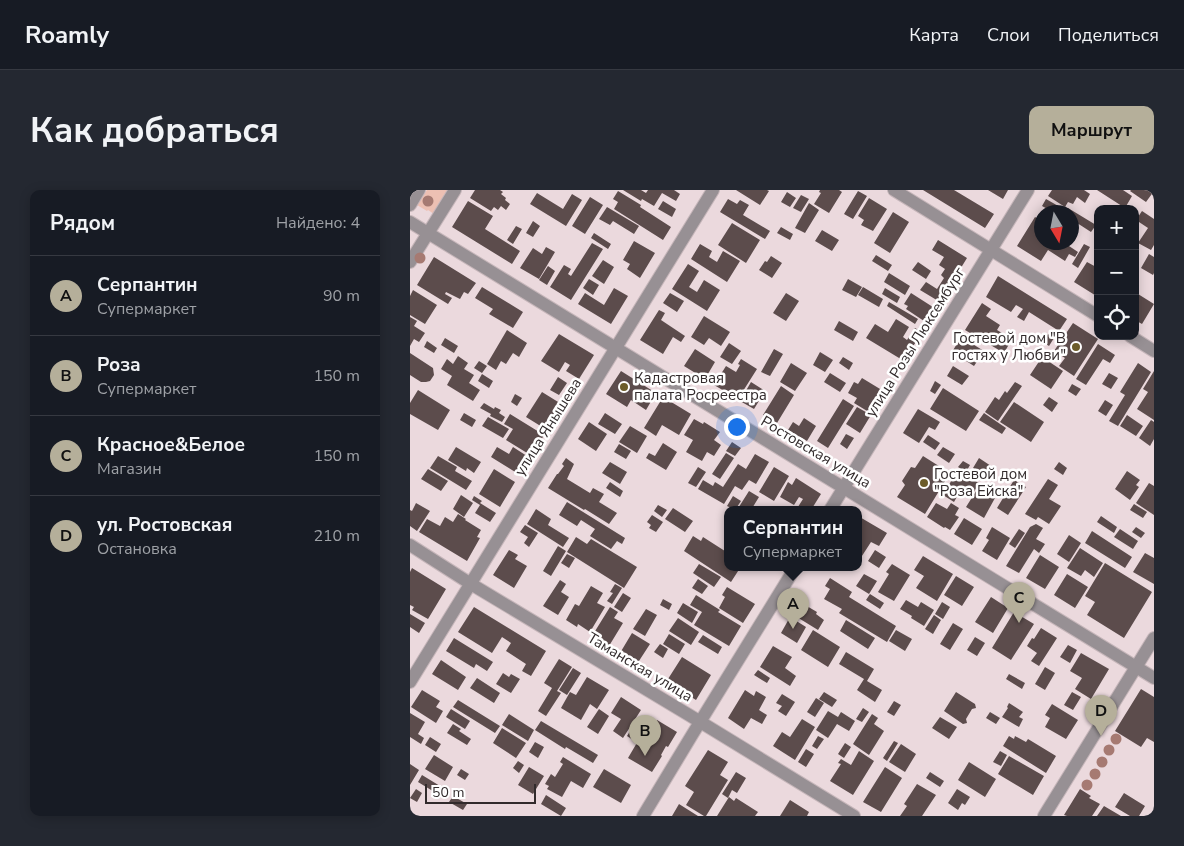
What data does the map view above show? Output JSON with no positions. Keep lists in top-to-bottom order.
{
  "streets": {
    "street": [
      "улица Розы Люксембург",
      "улица Янышева",
      "Ростовская улица",
      "Таманская улица"
    ]
  },
  "crossings": [
    ["улица Розы Люксембург", "Ростовская улица"],
    ["улица Янышева", "Ростовская улица"],
    ["улица Янышева", "Таманская улица"]
  ],
  "places": ["Гостевой дом \"В гостях у Любви\"", "Кадастровая палата Росреестра", "Гостевой дом \"Роза Ейска\""],
  "scale_bar": "50 m",
  "north": "bottom",
  "page": {
    "header": "Roamly",
    "nav": ["Карта", "Слои", "Поделиться"],
    "buttons": "Маршрут",
    "title": "Как добраться",
    "heading": ["Рядом", "Найдено: 4"],
    "map_buttons": ["+", "−"],
    "list": [
      {
        "mark": "A",
        "name": "Серпантин",
        "note": "Супермаркет",
        "value": "90 m"
      },
      {
        "mark": "B",
        "name": "Роза",
        "note": "Супермаркет",
        "value": "150 m"
      },
      {
        "mark": "C",
        "name": "Красное&Белое",
        "note": "Магазин",
        "value": "150 m"
      },
      {
        "mark": "D",
        "name": "ул. Ростовская",
        "note": "Остановка",
        "value": "210 m"
      }
    ],
    "popup": ["Серпантин", "Супермаркет"],
    "pins": [
      "C",
      "A",
      "D",
      "B"
    ],
    "scale": "50 m"
  }
}
